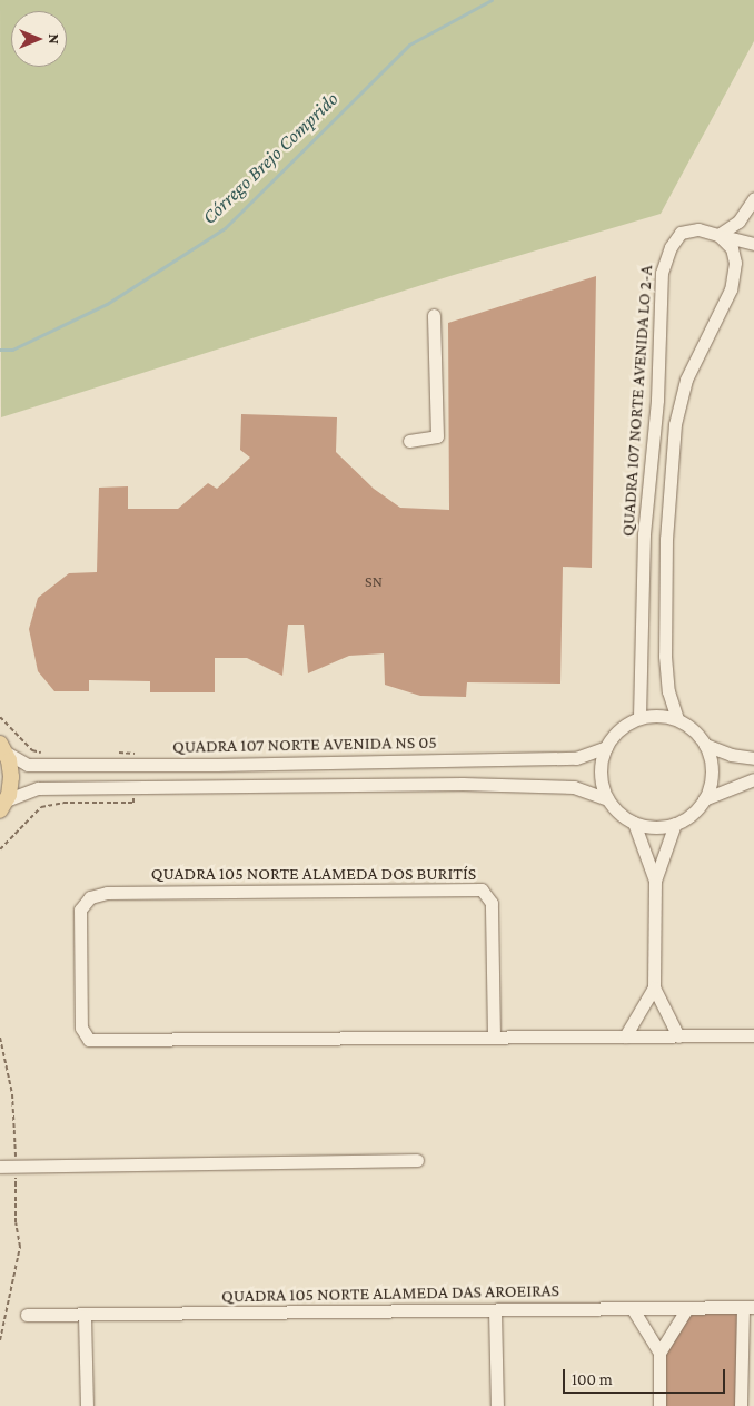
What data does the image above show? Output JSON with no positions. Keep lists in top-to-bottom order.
{
  "streets": {
    "street": [
      "QUADRA 107 NORTE AVENIDA LO 2-A",
      "QUADRA 107 NORTE AVENIDA NS 05",
      "QUADRA 105 NORTE ALAMEDA DOS BURITÍS",
      "QUADRA 105 NORTE ALAMEDA DAS AROEIRAS"
    ]
  },
  "crossings": [
    ["QUADRA 107 NORTE AVENIDA LO 2-A", "QUADRA 107 NORTE AVENIDA NS 05"]
  ],
  "water": ["Córrego Brejo Comprido"],
  "house_numbers": ["SN"],
  "scale_bar": "100 m",
  "north": "right"
}
